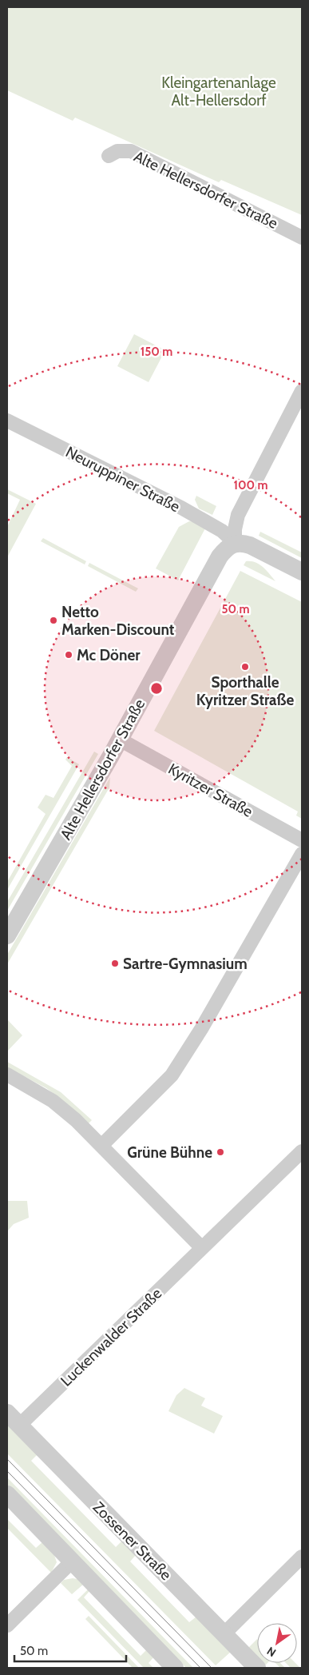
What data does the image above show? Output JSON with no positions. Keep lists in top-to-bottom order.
{
  "streets": {
    "street": [
      "Alte Hellersdorfer Straße",
      "Neuruppiner Straße",
      "Kyritzer Straße",
      "Luckenwalder Straße",
      "Zossener Straße"
    ]
  },
  "crossings": [
    ["Alte Hellersdorfer Straße", "Neuruppiner Straße"],
    ["Alte Hellersdorfer Straße", "Kyritzer Straße"],
    ["Luckenwalder Straße", "Zossener Straße"]
  ],
  "parks": ["Kleingartenanlage Alt-Hellersdorf"],
  "places": [
    "Netto Marken-Discount",
    "Mc Döner",
    "Sporthalle Kyritzer Straße",
    "Sartre-Gymnasium",
    "Grüne Bühne"
  ],
  "scale_bar": "50 m",
  "north": "bottom left",
  "rings": ["150 m", "100 m", "50 m"]
}
